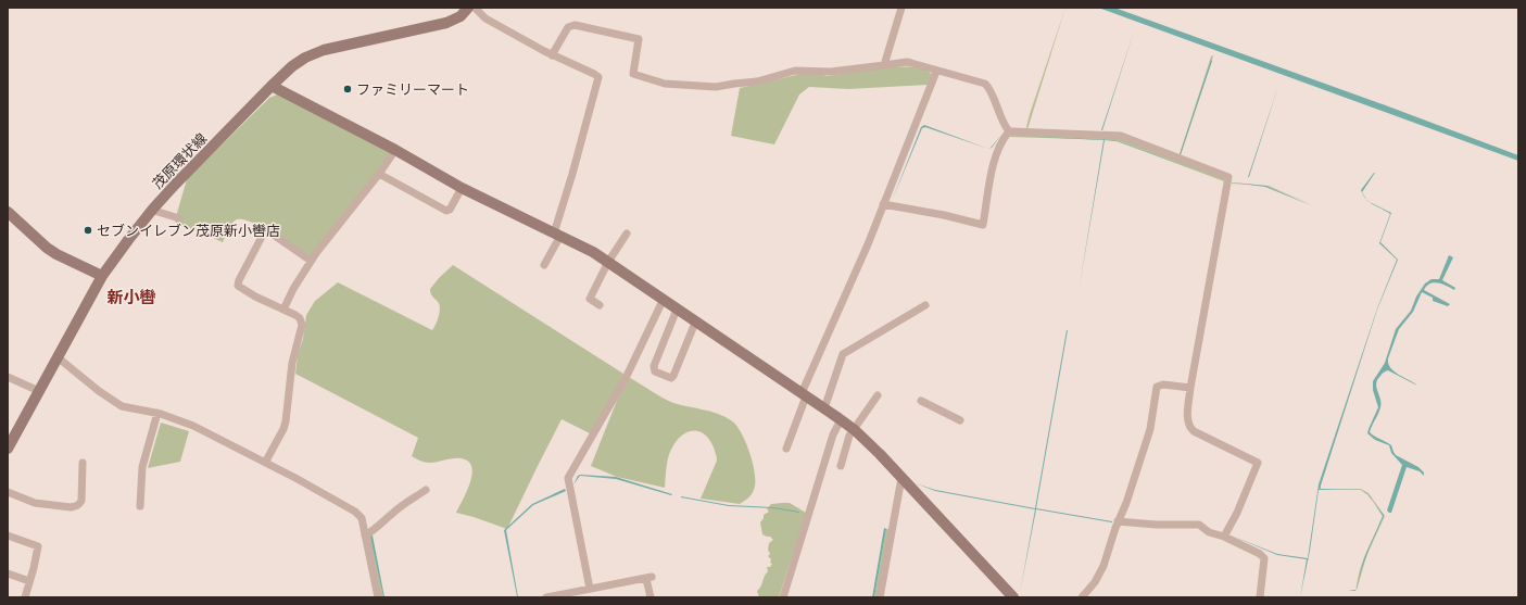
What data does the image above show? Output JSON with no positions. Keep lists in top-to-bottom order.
{
  "streets": {
    "street": ["茂原環状線"]
  },
  "districts": ["新小轡"],
  "places": ["ファミリーマート", "セブンイレブン茂原新小轡店"]
}
